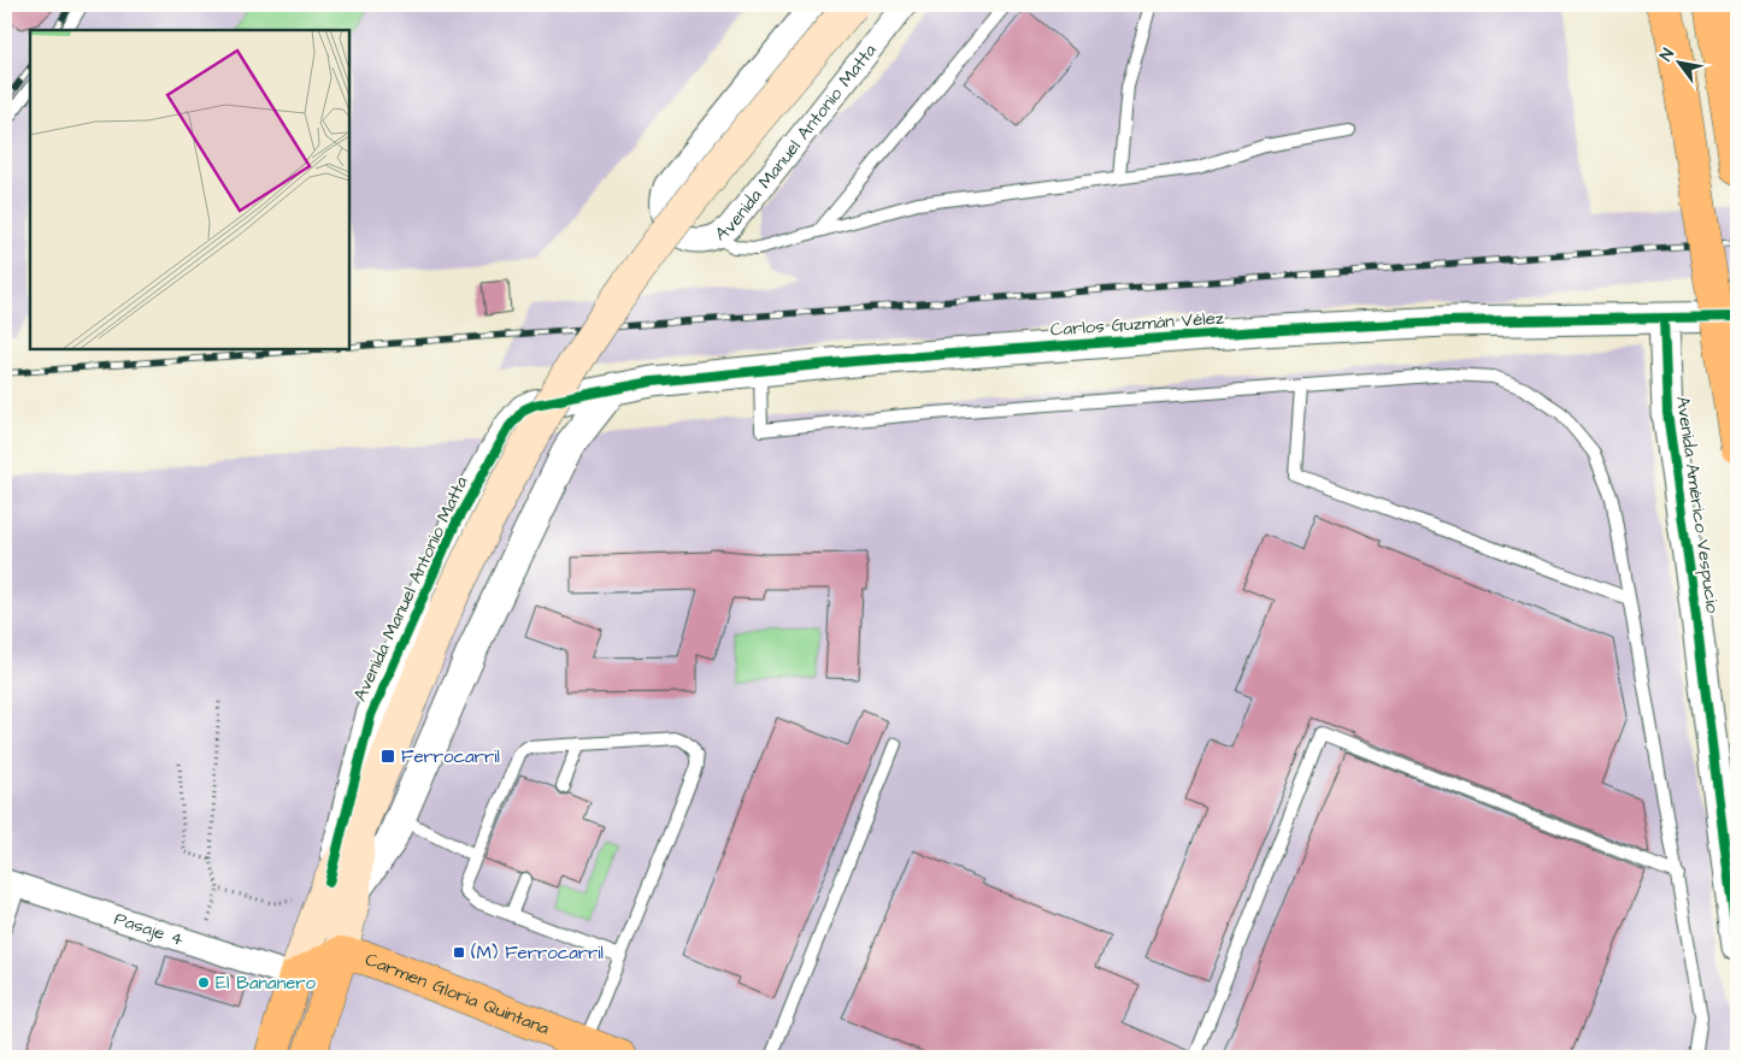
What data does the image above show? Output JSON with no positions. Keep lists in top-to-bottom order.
{
  "streets": {
    "main road": ["Avenida Manuel Antonio Matta", "Carmen Gloria Quintana"],
    "street": ["Carlos Guzmán Vélez", "Avenida Américo Vespucio", "Pasaje 4"]
  },
  "crossings": [
    ["Avenida Manuel Antonio Matta", "Carlos Guzmán Vélez"],
    ["Avenida Manuel Antonio Matta", "Pasaje 4"],
    ["Avenida Manuel Antonio Matta", "Carmen Gloria Quintana"],
    ["Carlos Guzmán Vélez", "Avenida Américo Vespucio"],
    ["Pasaje 4", "Carmen Gloria Quintana"]
  ],
  "places": {
    "transit": ["Ferrocarril", "(M) Ferrocarril"],
    "other": ["El Bananero"]
  },
  "north": "top left"
}
